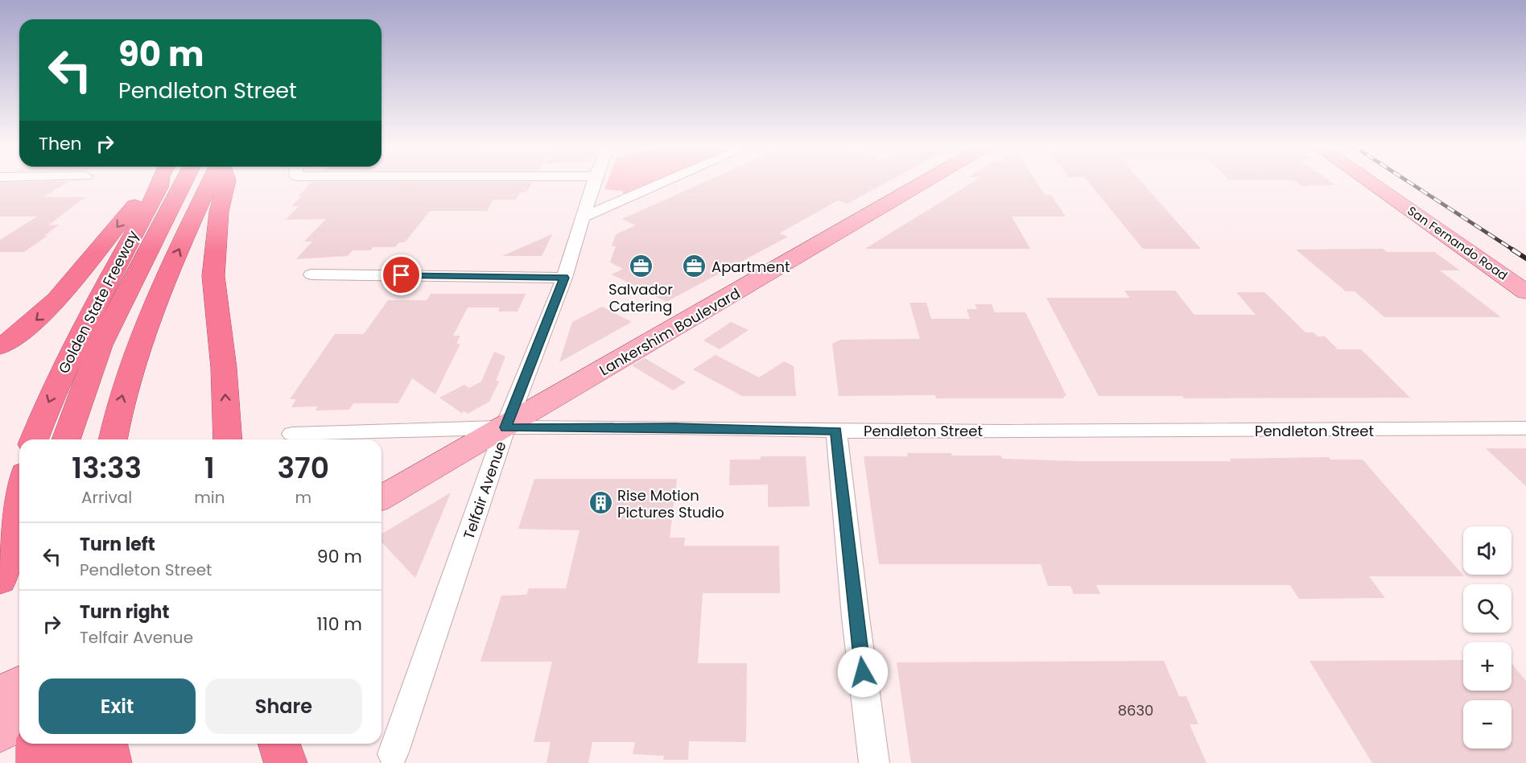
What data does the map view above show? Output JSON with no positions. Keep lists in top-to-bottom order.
{
  "streets": {
    "highway": ["Golden State Freeway"],
    "main road": ["San Fernando Road", "Lankershim Boulevard"],
    "street": ["Pendleton Street", "Telfair Avenue"]
  },
  "crossings": [
    ["Lankershim Boulevard", "Pendleton Street"],
    ["Lankershim Boulevard", "Telfair Avenue"],
    ["Pendleton Street", "Telfair Avenue"]
  ],
  "places": {
    "office": ["Salvador Catering", "Apartment"],
    "building": ["Rise Motion Pictures Studio"]
  },
  "house_numbers": ["8630"],
  "page": {
    "turn": ["90 m", "Pendleton Street"],
    "then": "Then",
    "eta": [
      "13:33",
      "Arrival",
      "1",
      "min",
      "370",
      "m"
    ],
    "list": [
      {
        "name": "Turn left",
        "note": "Pendleton Street",
        "value": "90 m"
      },
      {
        "name": "Turn right",
        "note": "Telfair Avenue",
        "value": "110 m"
      }
    ],
    "map_buttons": ["+", "−"],
    "buttons": ["Exit", "Share"]
  }
}
